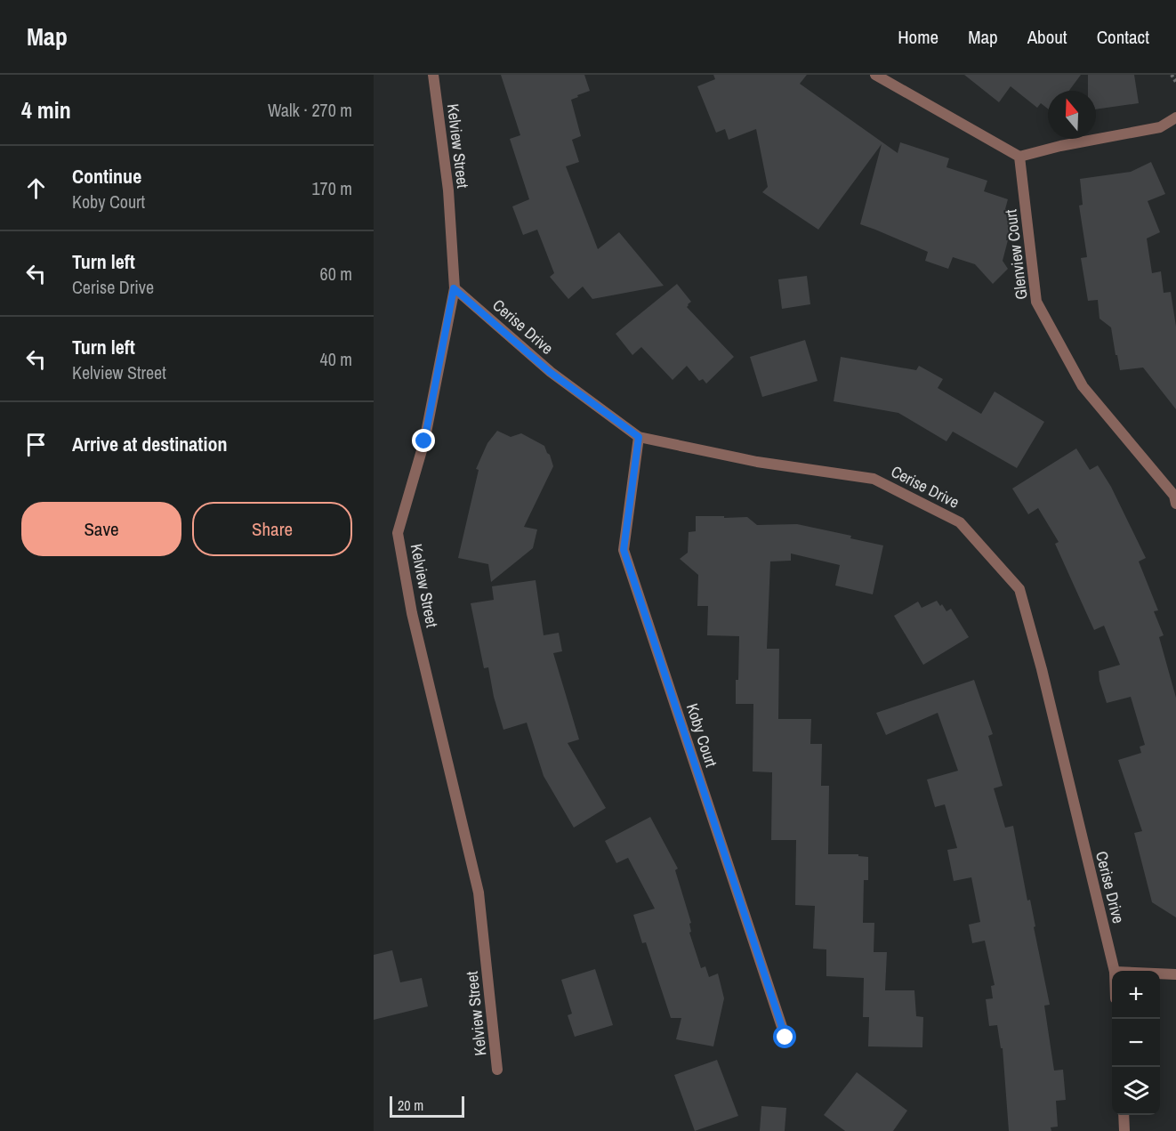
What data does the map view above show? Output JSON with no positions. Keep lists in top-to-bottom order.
{
  "streets": {
    "street": [
      "Kelview Street",
      "Glenview Court",
      "Cerise Drive",
      "Koby Court"
    ]
  },
  "crossings": [
    ["Kelview Street", "Cerise Drive"],
    ["Cerise Drive", "Koby Court"]
  ],
  "scale_bar": "20 m",
  "north": "top",
  "page": {
    "header": "Map",
    "nav": [
      "Home",
      "Map",
      "About",
      "Contact"
    ],
    "heading": ["4 min", "Walk · 270 m"],
    "list": [
      ["Continue", "Koby Court", "170 m"],
      ["Turn left", "Cerise Drive", "60 m"],
      ["Turn left", "Kelview Street", "40 m"],
      "Arrive at destination"
    ],
    "buttons": ["Save", "Share"],
    "map_buttons": ["+", "−"],
    "scale": "20 m"
  }
}
